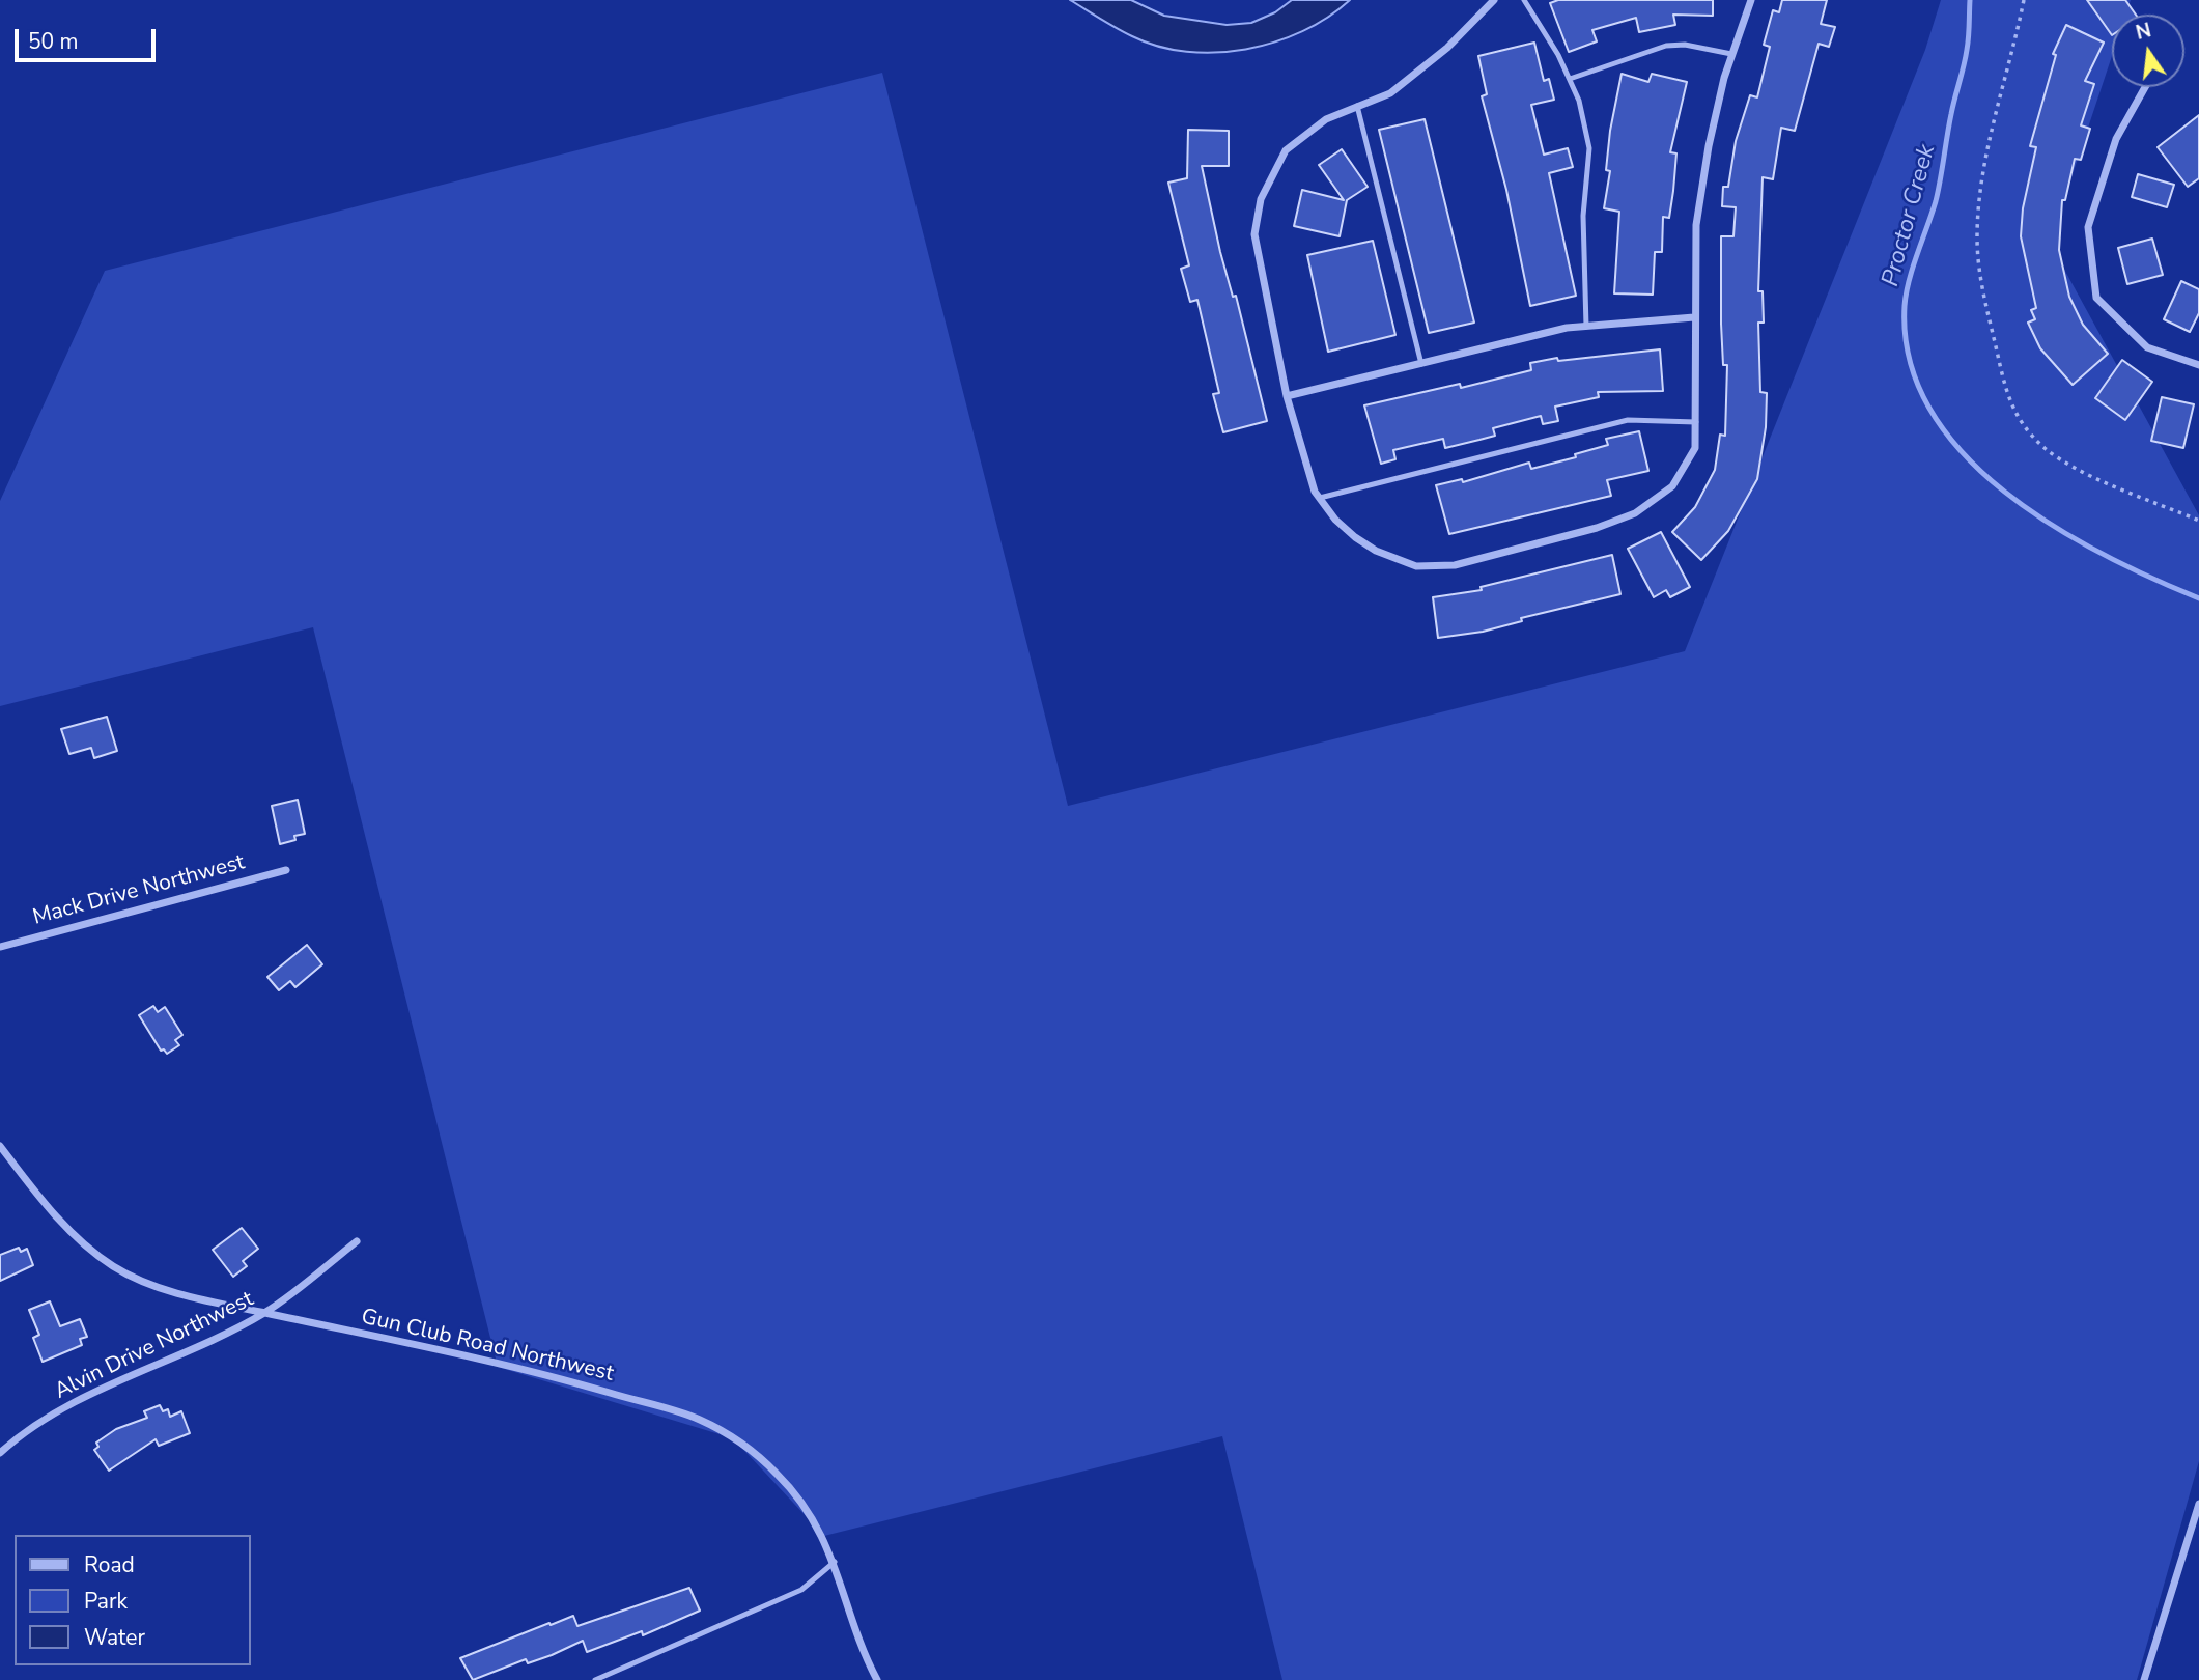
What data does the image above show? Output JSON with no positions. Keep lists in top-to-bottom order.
{
  "streets": {
    "street": ["Mack Drive Northwest", "Alvin Drive Northwest", "Gun Club Road Northwest"]
  },
  "crossings": [
    ["Alvin Drive Northwest", "Gun Club Road Northwest"]
  ],
  "water": ["Proctor Creek"],
  "legend": ["Road", "Park", "Water"],
  "scale_bar": "50 m",
  "north": "top"
}
